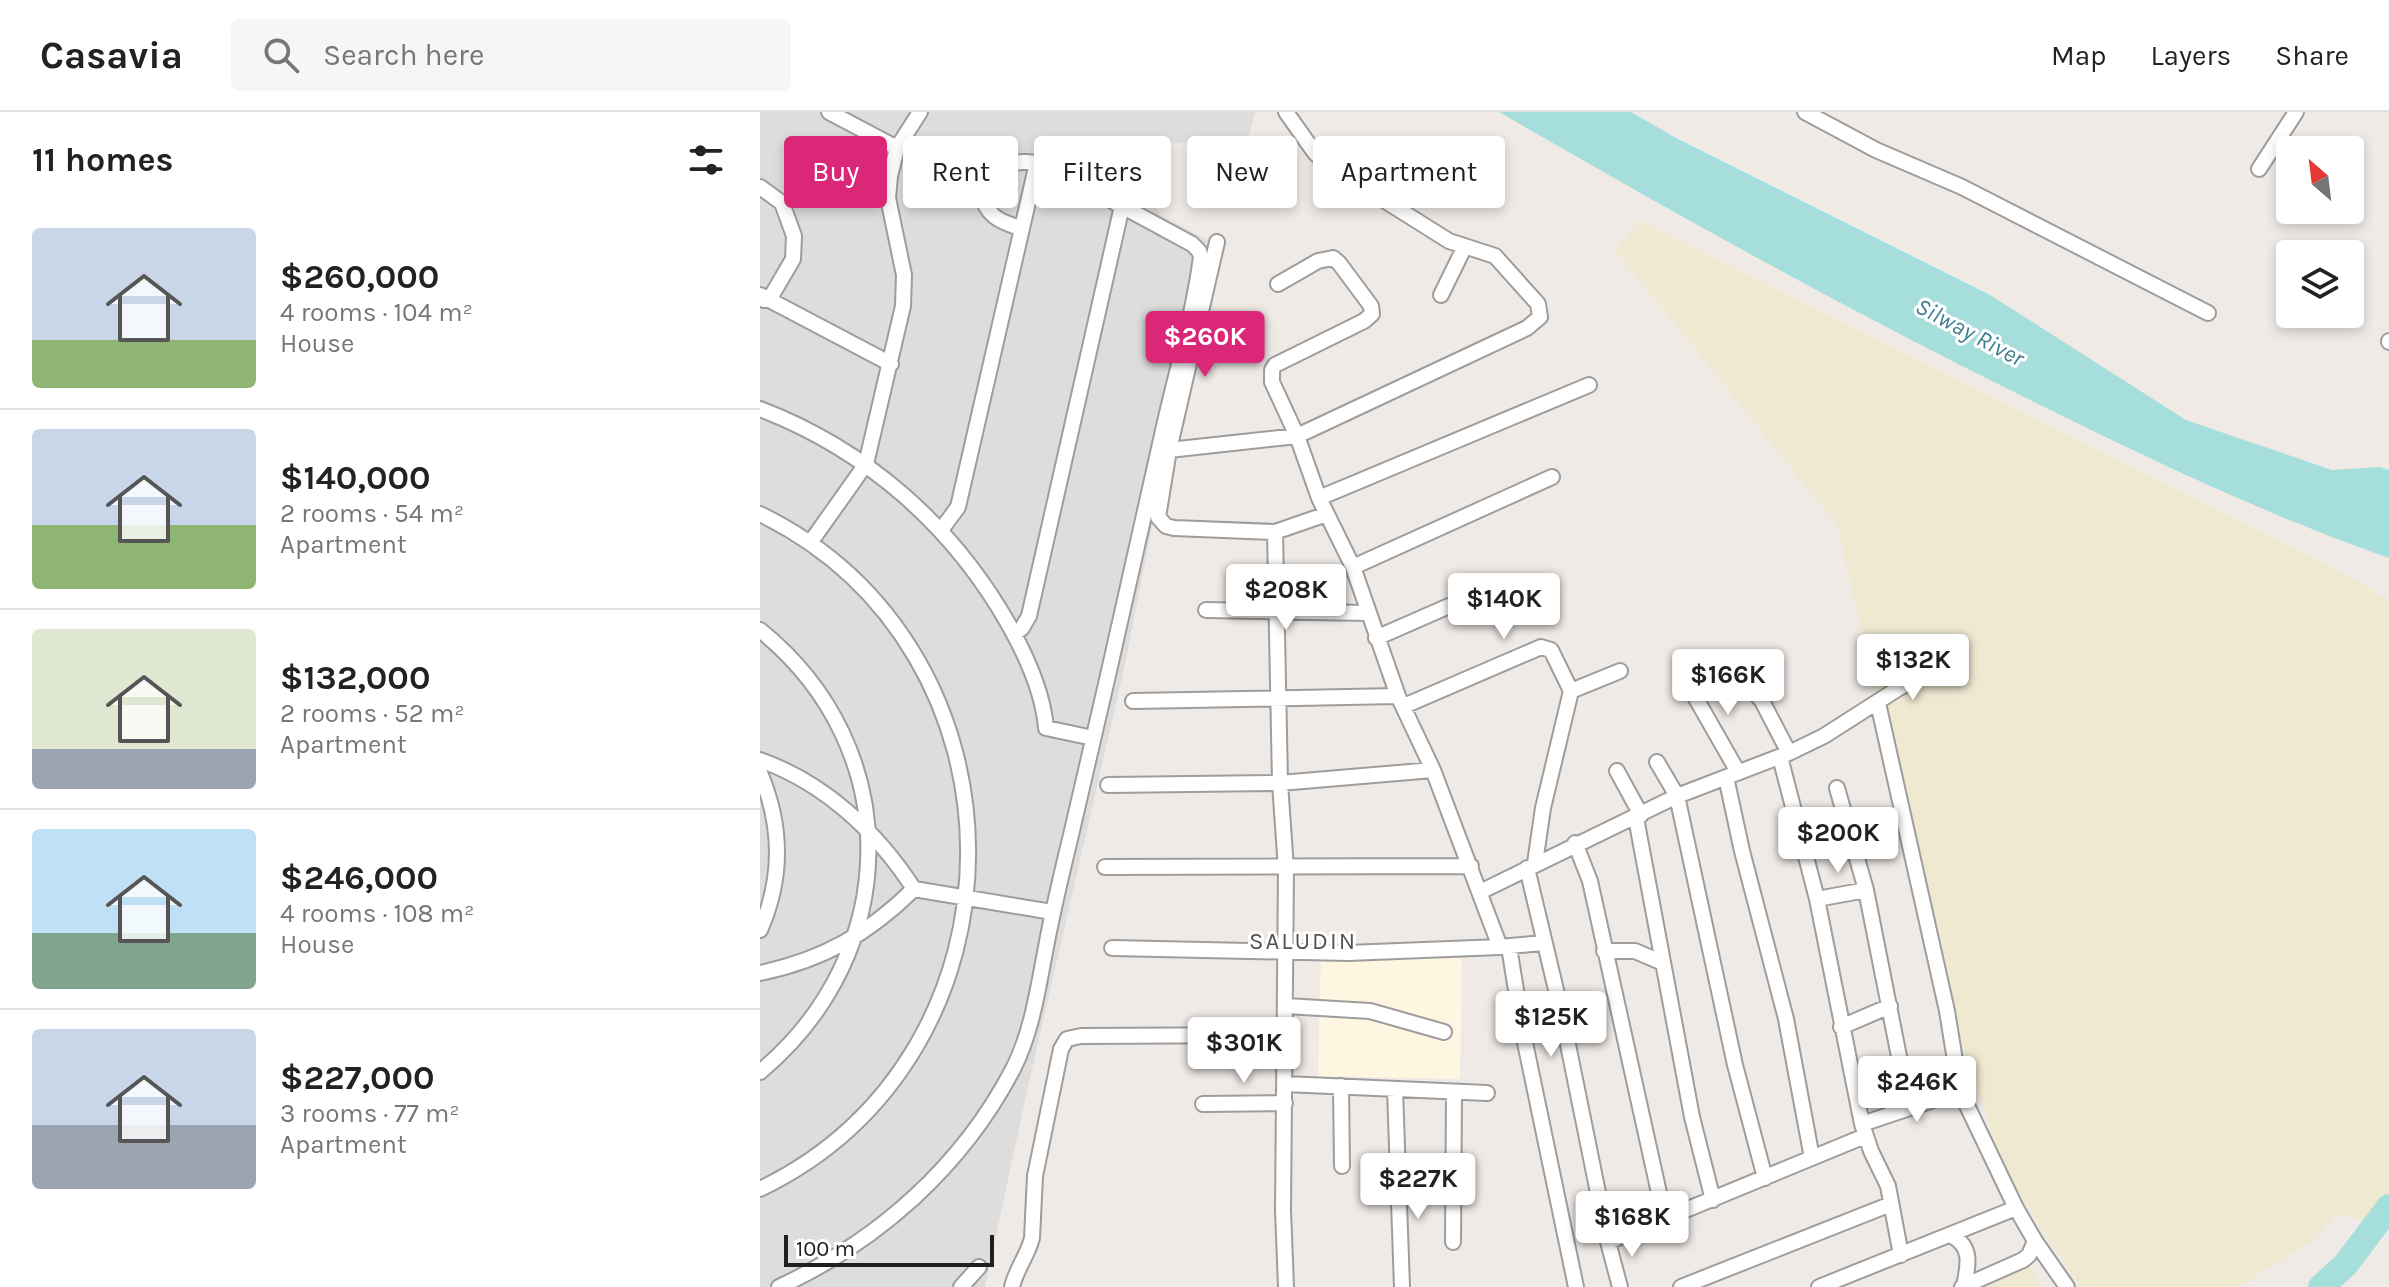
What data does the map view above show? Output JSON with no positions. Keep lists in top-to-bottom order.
{
  "districts": ["SALUDIN"],
  "water": ["Silway River"],
  "scale_bar": "100 m",
  "north": "top left",
  "page": {
    "header": "Casavia",
    "search": "Search here",
    "nav": ["Map", "Layers", "Share"],
    "heading": "11 homes",
    "chip": [
      "Buy",
      "Rent",
      "Filters",
      "New",
      "Apartment"
    ],
    "list": [
      {
        "name": "$260,000",
        "note": "4 rooms · 104 m² · House"
      },
      {
        "name": "$140,000",
        "note": "2 rooms · 54 m² · Apartment"
      },
      {
        "name": "$132,000",
        "note": "2 rooms · 52 m² · Apartment"
      },
      {
        "name": "$246,000",
        "note": "4 rooms · 108 m² · House"
      },
      {
        "name": "$227,000",
        "note": "3 rooms · 77 m² · Apartment"
      }
    ],
    "price": [
      "$260K",
      "$208K",
      "$140K",
      "$132K",
      "$166K",
      "$200K",
      "$125K",
      "$301K",
      "$246K",
      "$227K",
      "$168K"
    ],
    "scale": "100 m"
  }
}
